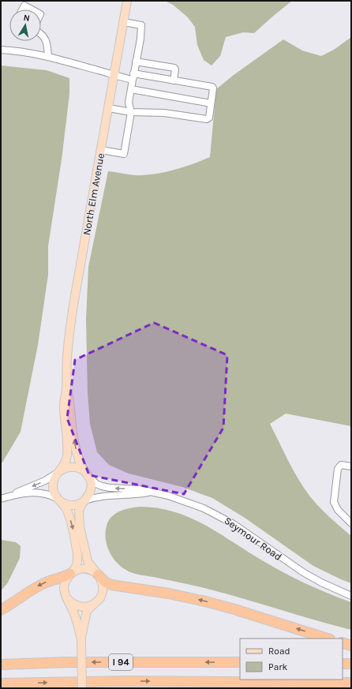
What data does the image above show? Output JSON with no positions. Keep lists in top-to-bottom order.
{
  "streets": {
    "highway": ["I 94"],
    "main road": ["North Elm Avenue", "Seymour Road"]
  },
  "crossings": [
    ["North Elm Avenue", "Seymour Road"]
  ],
  "legend": ["Road", "Park"],
  "north": "top"
}
